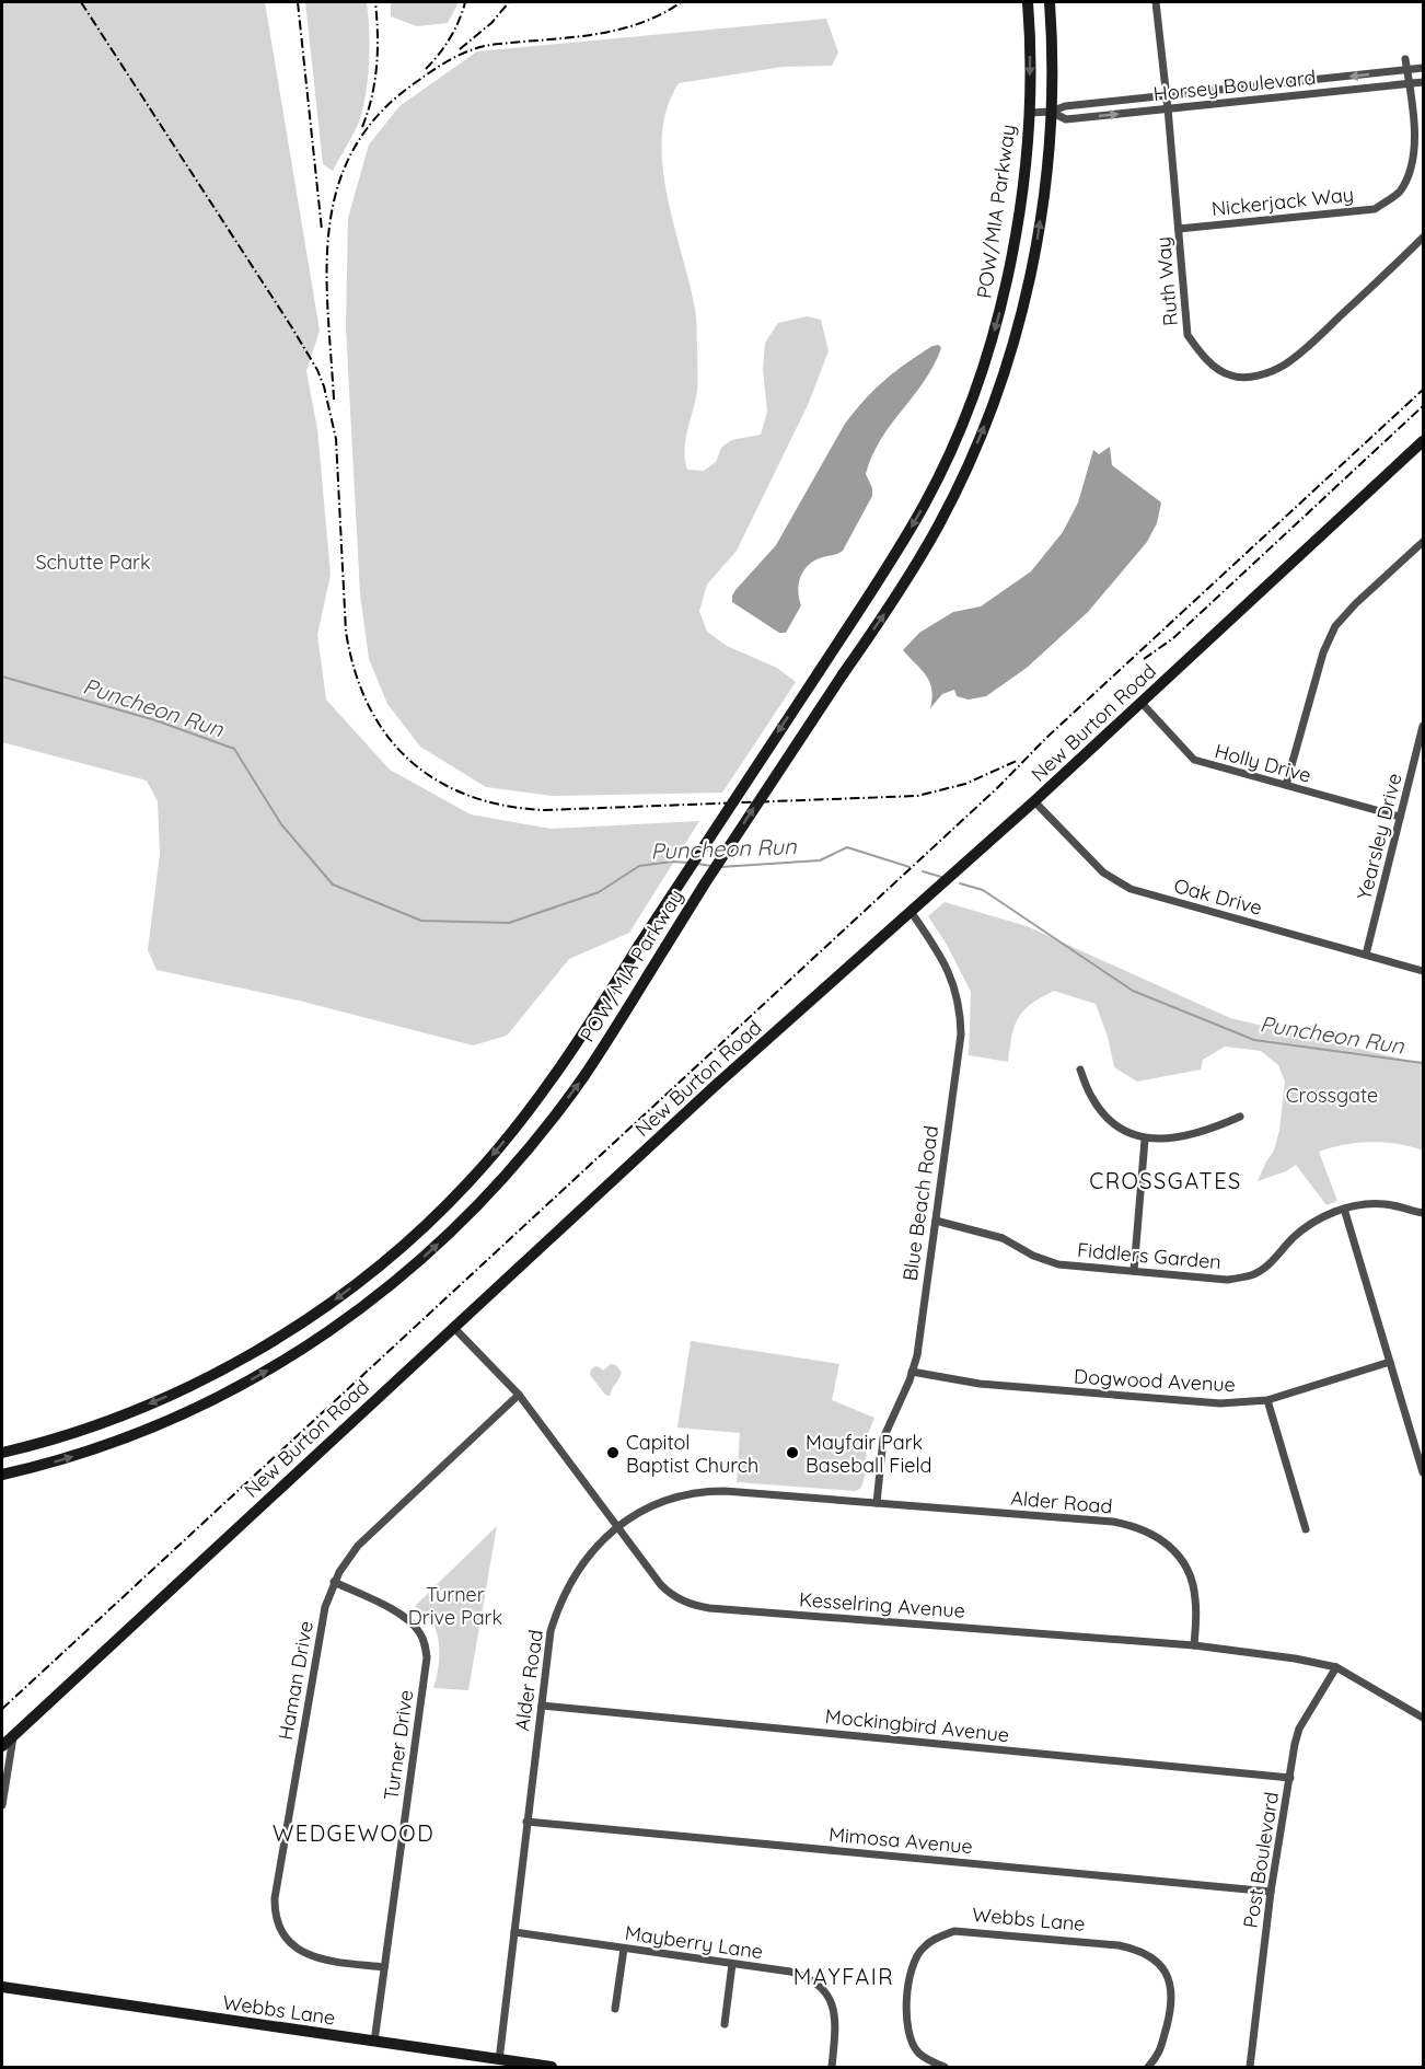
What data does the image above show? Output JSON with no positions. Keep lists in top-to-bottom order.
{
  "streets": {
    "main road": ["POW/MIA Parkway", "New Burton Road", "Webbs Lane"],
    "street": [
      "Horsey Boulevard",
      "Nickerjack Way",
      "Ruth Way",
      "Holly Drive",
      "Yearsley Drive",
      "Oak Drive",
      "Blue Beach Road",
      "Fiddlers Garden",
      "Dogwood Avenue",
      "Alder Road",
      "Kesselring Avenue",
      "Haman Drive",
      "Mockingbird Avenue",
      "Turner Drive",
      "Mimosa Avenue",
      "Post Boulevard",
      "Mayberry Lane"
    ]
  },
  "crossings": [
    ["Horsey Boulevard", "Nickerjack Way"],
    ["Horsey Boulevard", "POW/MIA Parkway"],
    ["Horsey Boulevard", "Ruth Way"],
    ["Nickerjack Way", "Ruth Way"],
    ["New Burton Road", "Holly Drive"],
    ["New Burton Road", "Oak Drive"],
    ["New Burton Road", "Blue Beach Road"],
    ["New Burton Road", "Kesselring Avenue"],
    ["Holly Drive", "Yearsley Drive"],
    ["Yearsley Drive", "Oak Drive"],
    ["Blue Beach Road", "Fiddlers Garden"],
    ["Blue Beach Road", "Dogwood Avenue"],
    ["Blue Beach Road", "Alder Road"],
    ["Alder Road", "Kesselring Avenue"],
    ["Alder Road", "Mockingbird Avenue"],
    ["Alder Road", "Mimosa Avenue"],
    ["Alder Road", "Webbs Lane"],
    ["Alder Road", "Mayberry Lane"],
    ["Kesselring Avenue", "Haman Drive"],
    ["Kesselring Avenue", "Post Boulevard"],
    ["Haman Drive", "Turner Drive"],
    ["Mockingbird Avenue", "Post Boulevard"],
    ["Turner Drive", "Webbs Lane"],
    ["Mimosa Avenue", "Post Boulevard"]
  ],
  "districts": ["CROSSGATES", "WEDGEWOOD", "MAYFAIR"],
  "water": ["Puncheon Run"],
  "parks": ["Schutte Park", "Crossgate", "Turner Drive Park"],
  "places": ["Capitol Baptist Church", "Mayfair Park Baseball Field"]
}
